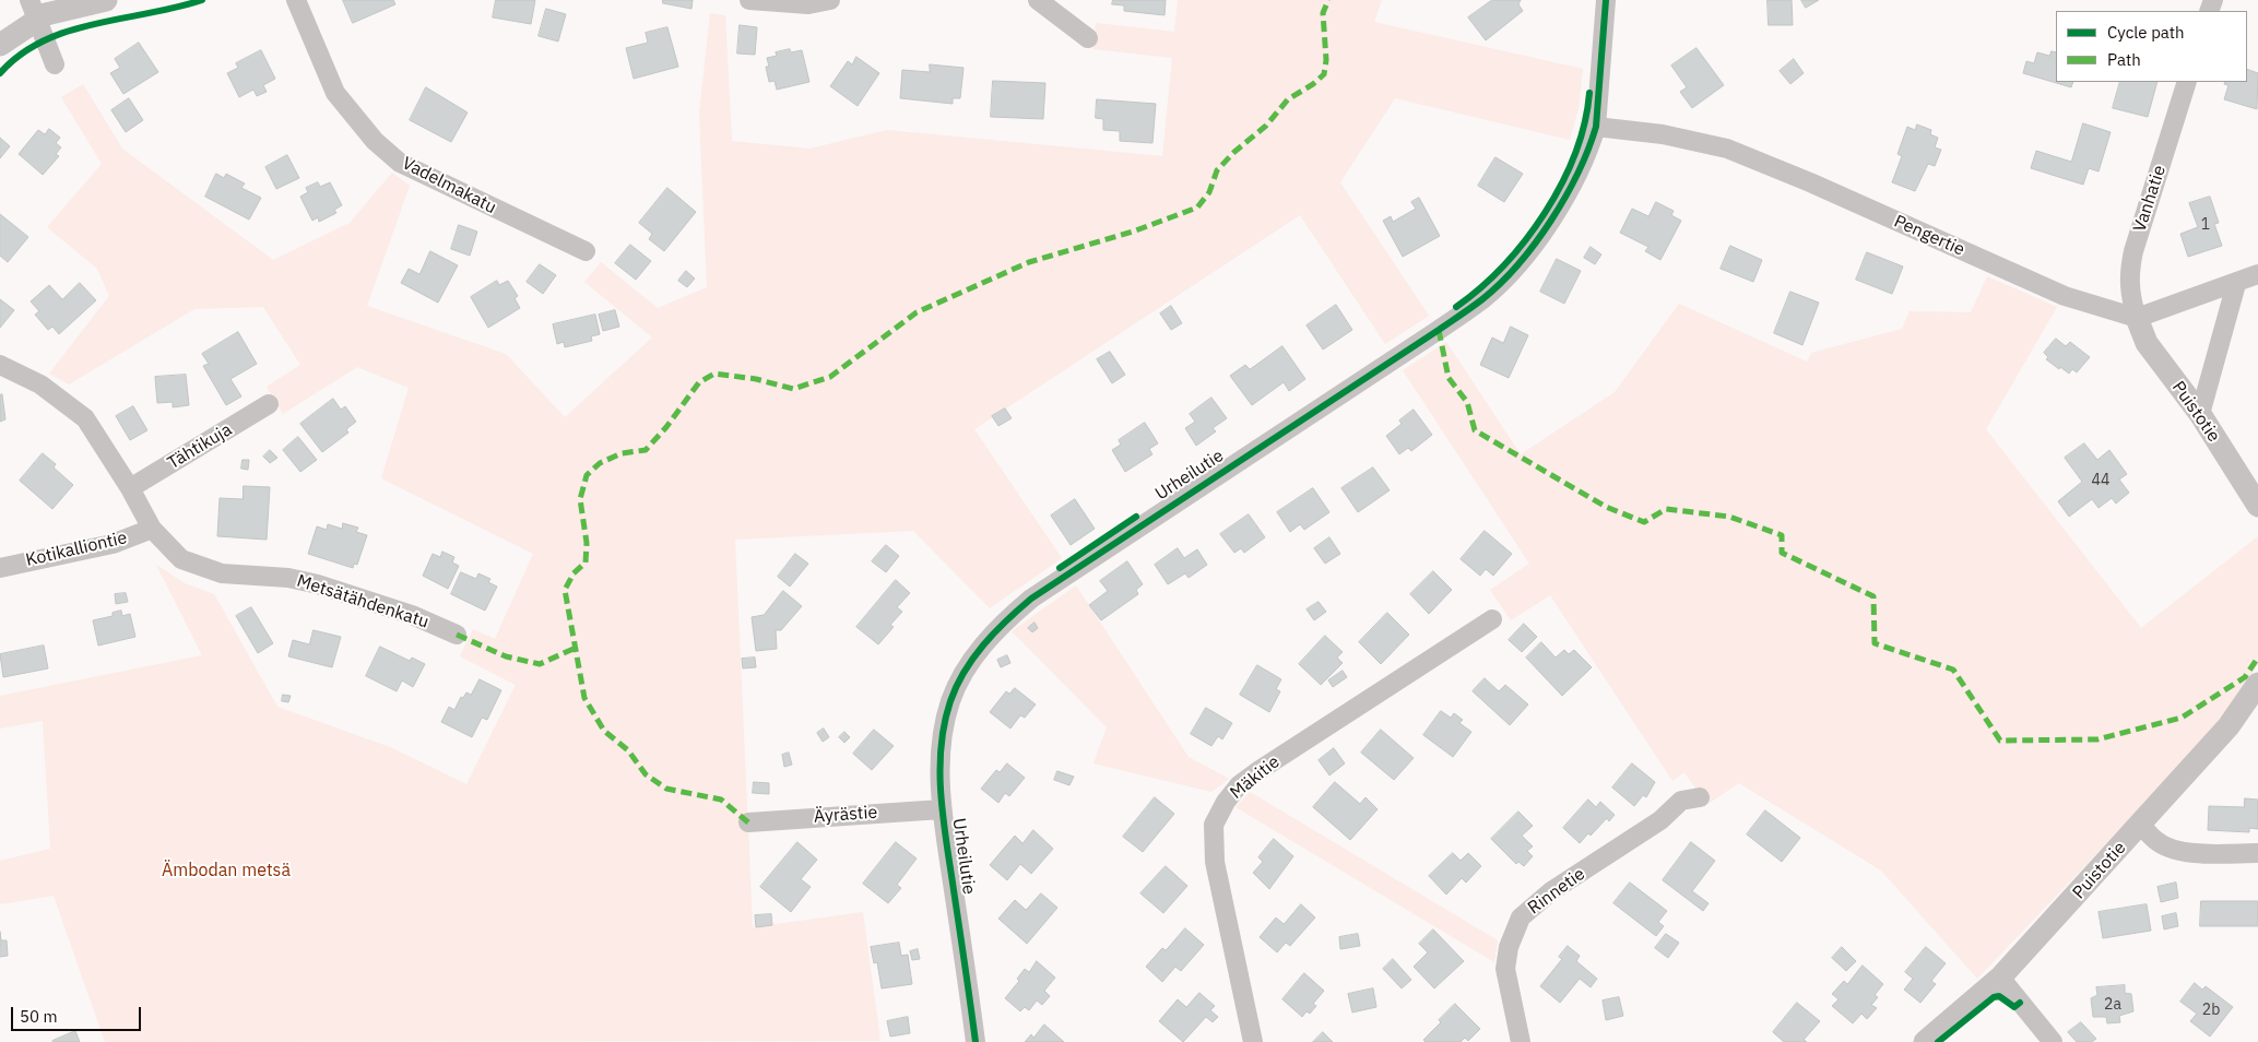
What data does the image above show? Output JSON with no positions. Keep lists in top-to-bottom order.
{
  "streets": {
    "street": [
      "Vadelmakatu",
      "Vanhatie",
      "Pengertie",
      "Puistotie",
      "Tähtikuja",
      "Urheilutie",
      "Kotikalliontie",
      "Metsätähdenkatu",
      "Mäkitie",
      "Äyrästie",
      "Rinnetie"
    ]
  },
  "crossings": [
    ["Vanhatie", "Pengertie"],
    ["Vanhatie", "Puistotie"],
    ["Pengertie", "Puistotie"],
    ["Pengertie", "Urheilutie"],
    ["Tähtikuja", "Metsätähdenkatu"],
    ["Urheilutie", "Äyrästie"],
    ["Kotikalliontie", "Metsätähdenkatu"]
  ],
  "parks": ["Ämbodan metsä"],
  "house_numbers": [
    "1",
    "44",
    "2a",
    "2b"
  ],
  "legend": ["Cycle path", "Path"],
  "scale_bar": "50 m"
}
